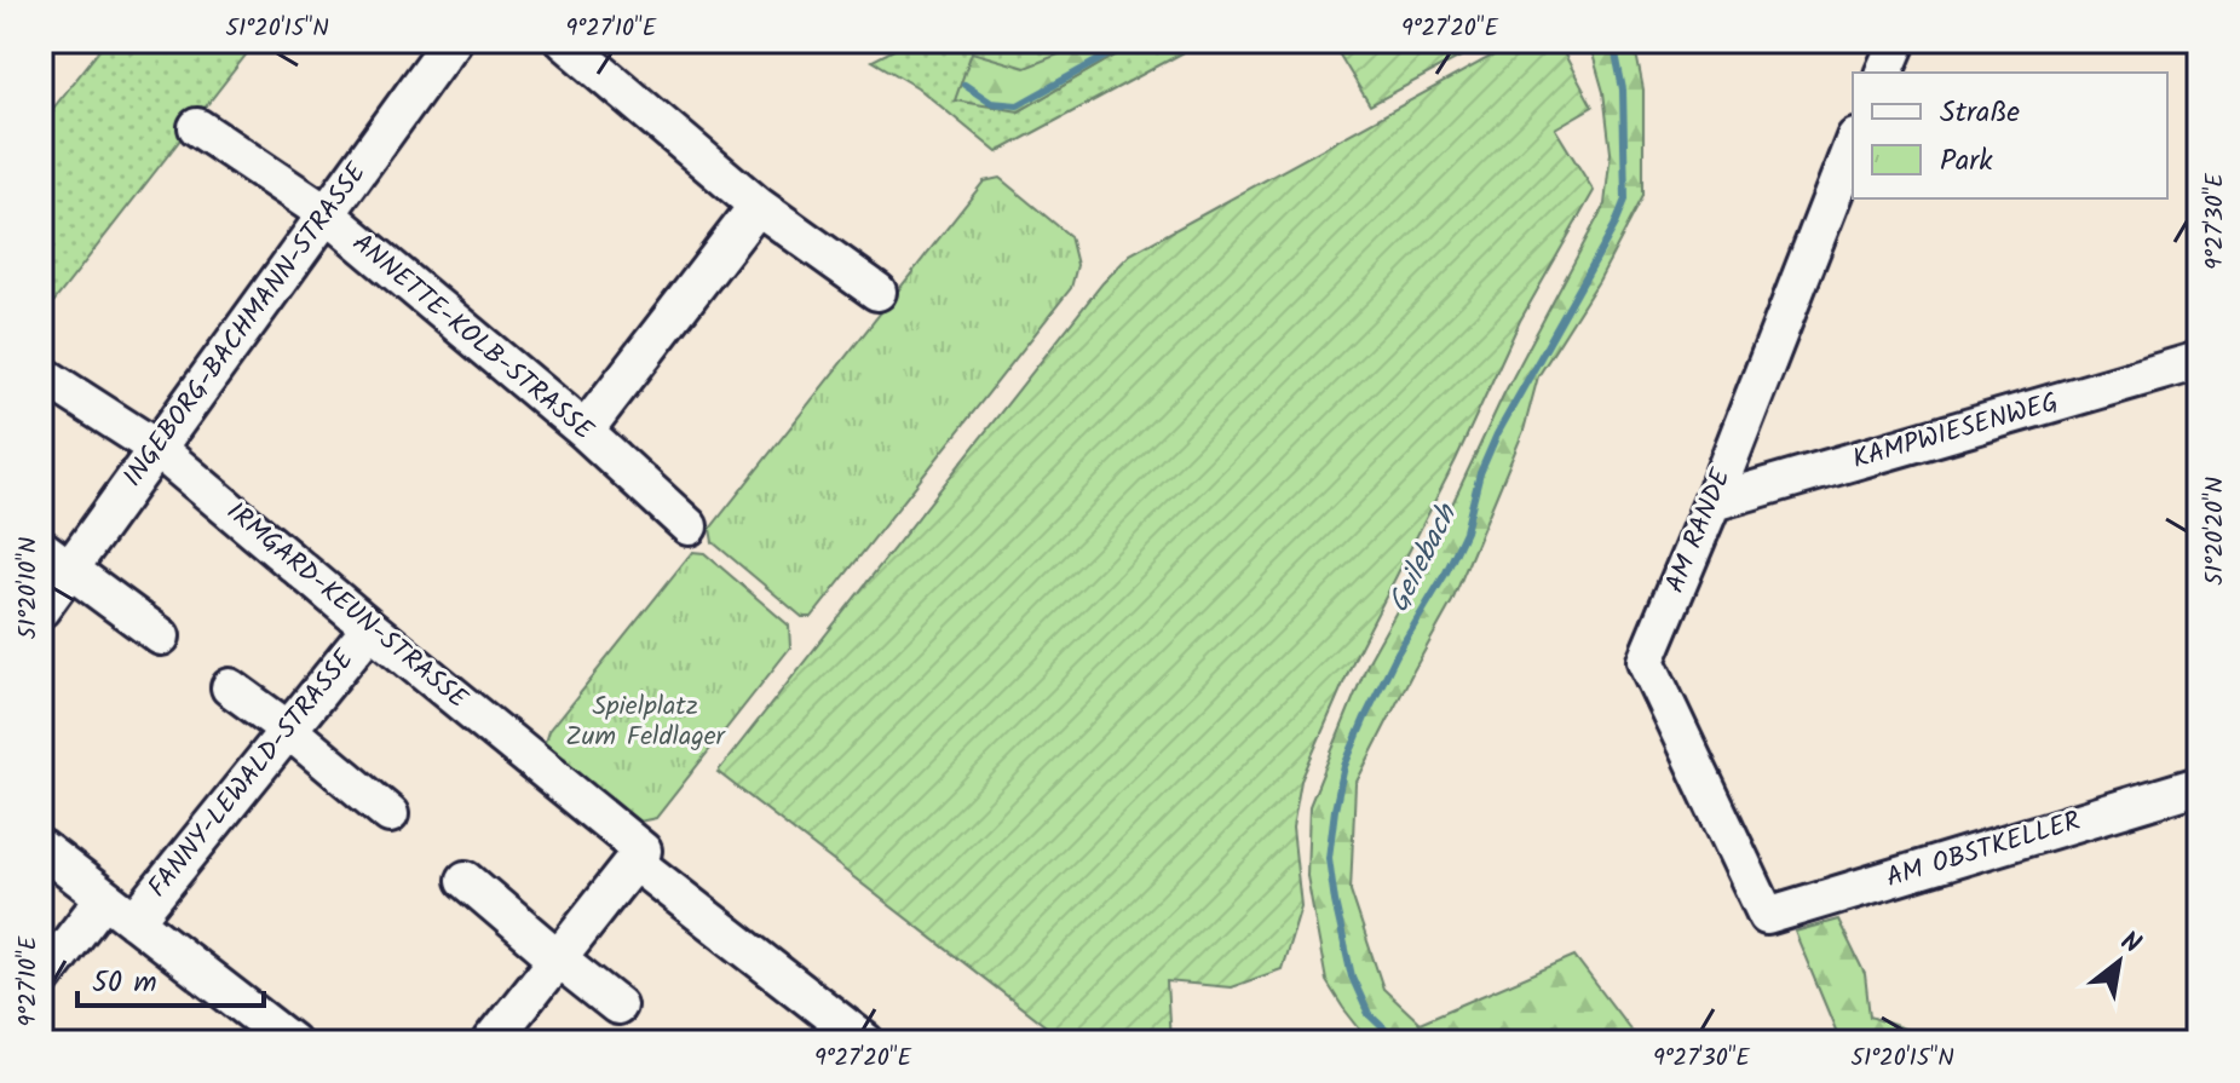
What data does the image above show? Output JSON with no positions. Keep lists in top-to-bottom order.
{
  "streets": {
    "street": [
      "INGEBORG-BACHMANN-STRASSE",
      "ANNETTE-KOLB-STRASSE",
      "KAMPWIESENWEG",
      "AM RANDE",
      "IRMGARD-KEUN-STRASSE",
      "FANNY-LEWALD-STRASSE",
      "AM OBSTKELLER"
    ]
  },
  "crossings": [
    ["INGEBORG-BACHMANN-STRASSE", "ANNETTE-KOLB-STRASSE"],
    ["INGEBORG-BACHMANN-STRASSE", "IRMGARD-KEUN-STRASSE"],
    ["KAMPWIESENWEG", "AM RANDE"],
    ["AM RANDE", "AM OBSTKELLER"],
    ["IRMGARD-KEUN-STRASSE", "FANNY-LEWALD-STRASSE"]
  ],
  "water": ["Geilebach"],
  "parks": ["Spielplatz Zum Feldlager"],
  "legend": ["Straße", "Park"],
  "scale_bar": "50 m",
  "north": "top right",
  "coordinates": [
    "51°20'15\"N",
    "9°27'10\"E",
    "9°27'20\"E",
    "9°27'30\"E",
    "51°20'20\"N",
    "51°20'10\"N"
  ]
}
